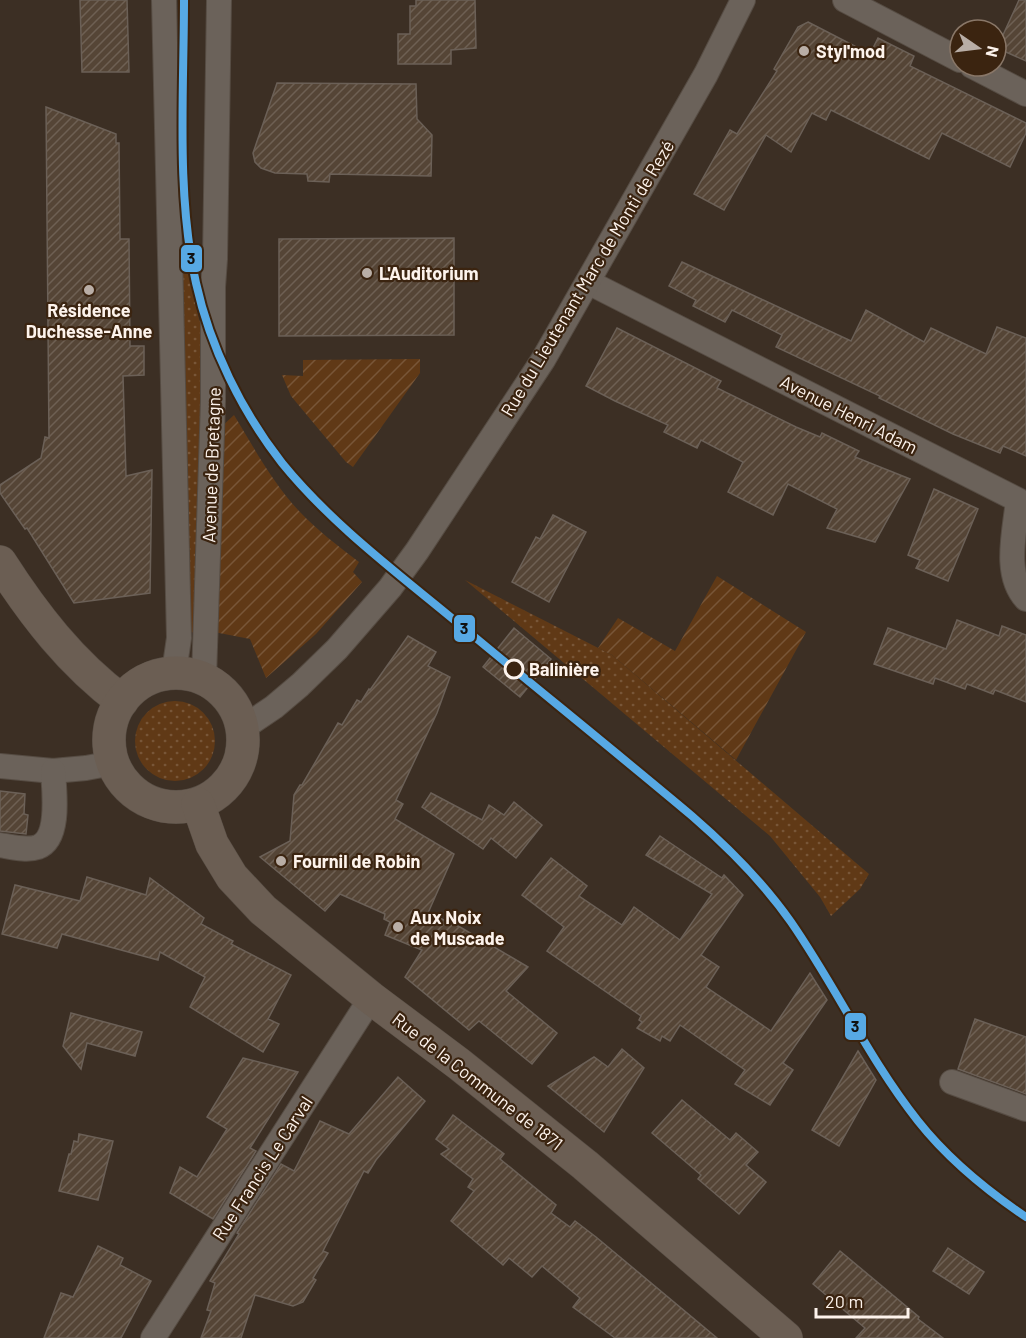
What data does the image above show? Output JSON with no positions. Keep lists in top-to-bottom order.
{
  "streets": {
    "street": [
      "Rue du Lieutenant Marc de Monti de Rezé",
      "Avenue Henri Adam",
      "Avenue de Bretagne",
      "Rue de la Commune de 1871",
      "Rue Francis Le Carval"
    ]
  },
  "crossings": [
    ["Rue du Lieutenant Marc de Monti de Rezé", "Avenue Henri Adam"],
    ["Rue du Lieutenant Marc de Monti de Rezé", "Avenue de Bretagne"],
    ["Rue du Lieutenant Marc de Monti de Rezé", "Rue de la Commune de 1871"],
    ["Avenue de Bretagne", "Rue de la Commune de 1871"],
    ["Rue de la Commune de 1871", "Rue Francis Le Carval"]
  ],
  "places": [
    "Styl'mod",
    "L'Auditorium",
    "Résidence Duchesse-Anne",
    "Balinière",
    "Fournil de Robin",
    "Aux Noix de Muscade"
  ],
  "lines": ["transit line 3"],
  "scale_bar": "20 m",
  "north": "right"
}
